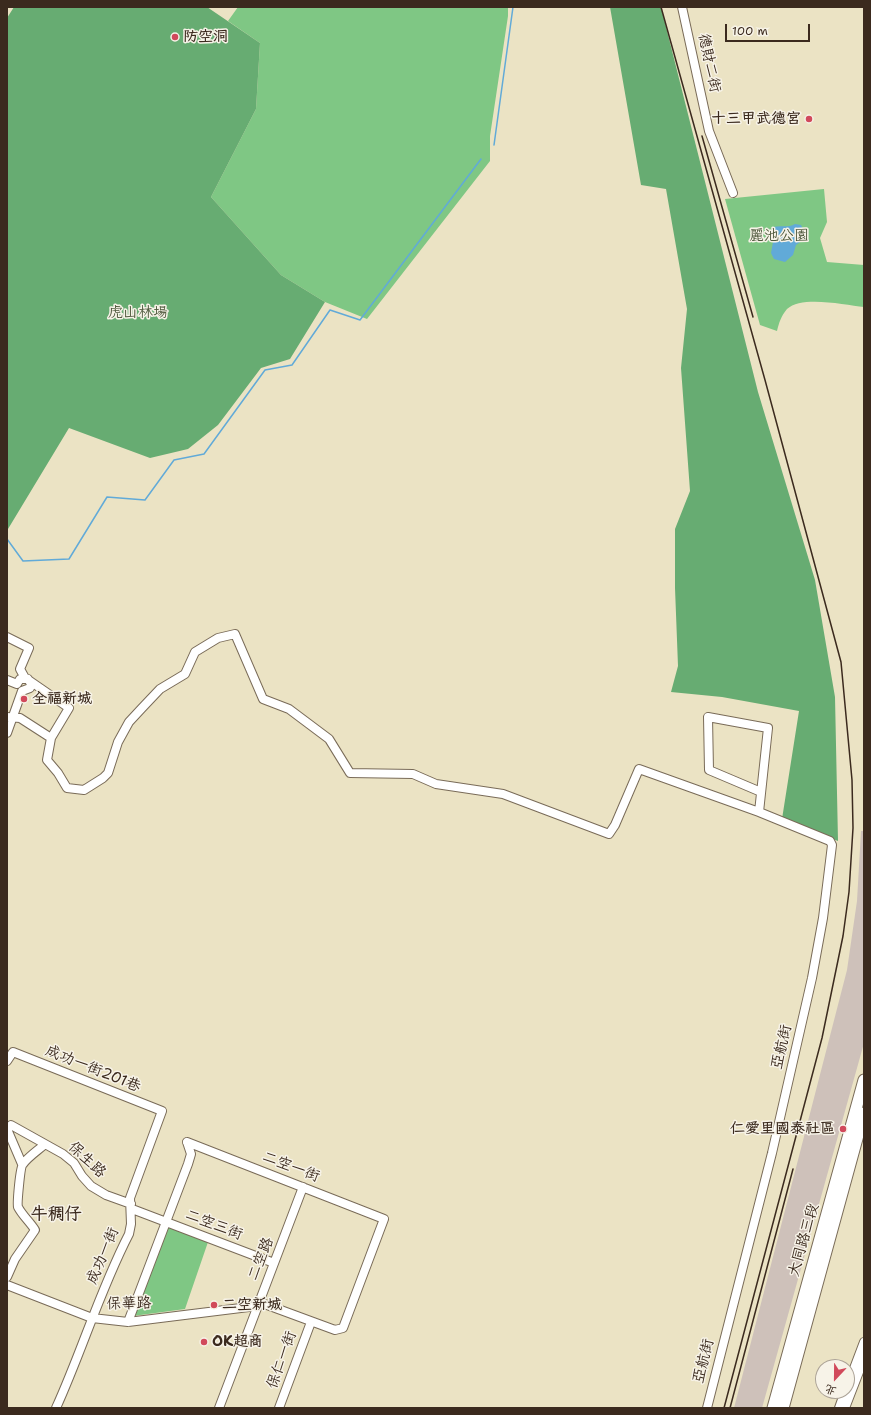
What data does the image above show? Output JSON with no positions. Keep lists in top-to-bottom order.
{
  "streets": {
    "main road": ["大同路三段"],
    "street": [
      "德財二街",
      "亞航街",
      "成功一街201巷",
      "保生路",
      "二空一街",
      "二空三街",
      "成功一街",
      "二空路",
      "保華路",
      "保仁一街"
    ]
  },
  "crossings": [
    ["成功一街201巷", "成功一街"],
    ["保生路", "二空一街"],
    ["保生路", "二空三街"],
    ["保生路", "成功一街"],
    ["二空一街", "二空三街"],
    ["二空一街", "二空路"],
    ["二空一街", "保華路"],
    ["二空三街", "二空路"],
    ["成功一街", "保華路"],
    ["二空路", "保華路"],
    ["保華路", "保仁一街"]
  ],
  "districts": ["牛稠仔"],
  "parks": ["麗池公園", "虎山林場"],
  "places": [
    "防空洞",
    "十三甲武德宮",
    "全福新城",
    "仁愛里國泰社區",
    "二空新城",
    "OK超商"
  ],
  "scale_bar": "100 m",
  "north": "bottom"
}
